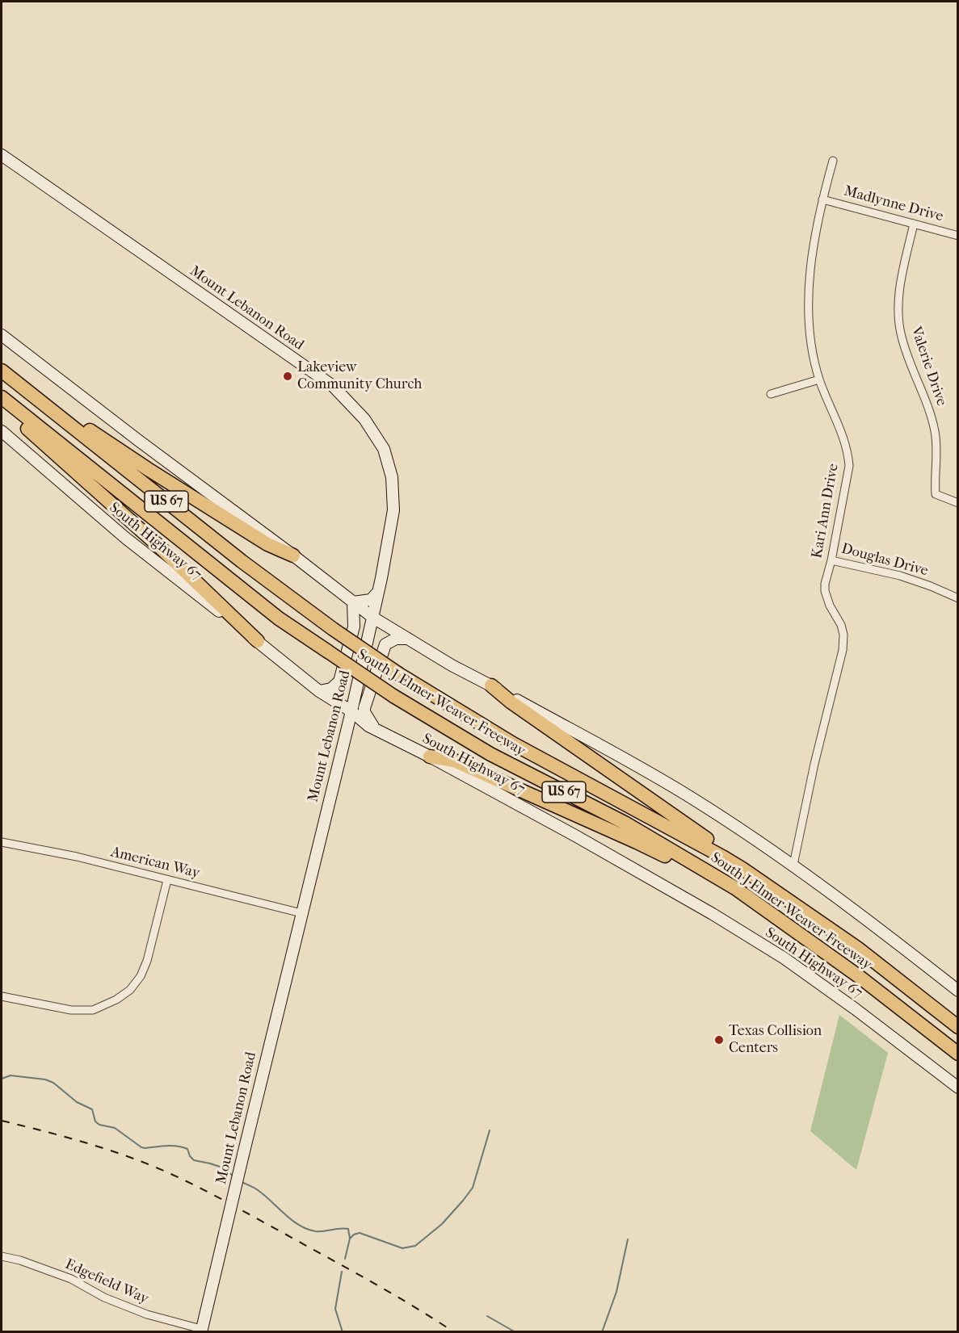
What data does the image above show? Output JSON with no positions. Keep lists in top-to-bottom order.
{
  "streets": {
    "highway": ["US 67", "South J Elmer Weaver Freeway"],
    "main road": ["Mount Lebanon Road", "South Highway 67"],
    "street": [
      "Madlynne Drive",
      "Valerie Drive",
      "Kari Ann Drive",
      "Douglas Drive",
      "American Way",
      "Edgefield Way"
    ]
  },
  "crossings": [
    ["Madlynne Drive", "Valerie Drive"],
    ["Madlynne Drive", "Kari Ann Drive"],
    ["Mount Lebanon Road", "South Highway 67"],
    ["Mount Lebanon Road", "American Way"],
    ["Mount Lebanon Road", "Edgefield Way"],
    ["Kari Ann Drive", "Douglas Drive"]
  ],
  "places": ["Lakeview Community Church", "Texas Collision Centers"]
}
